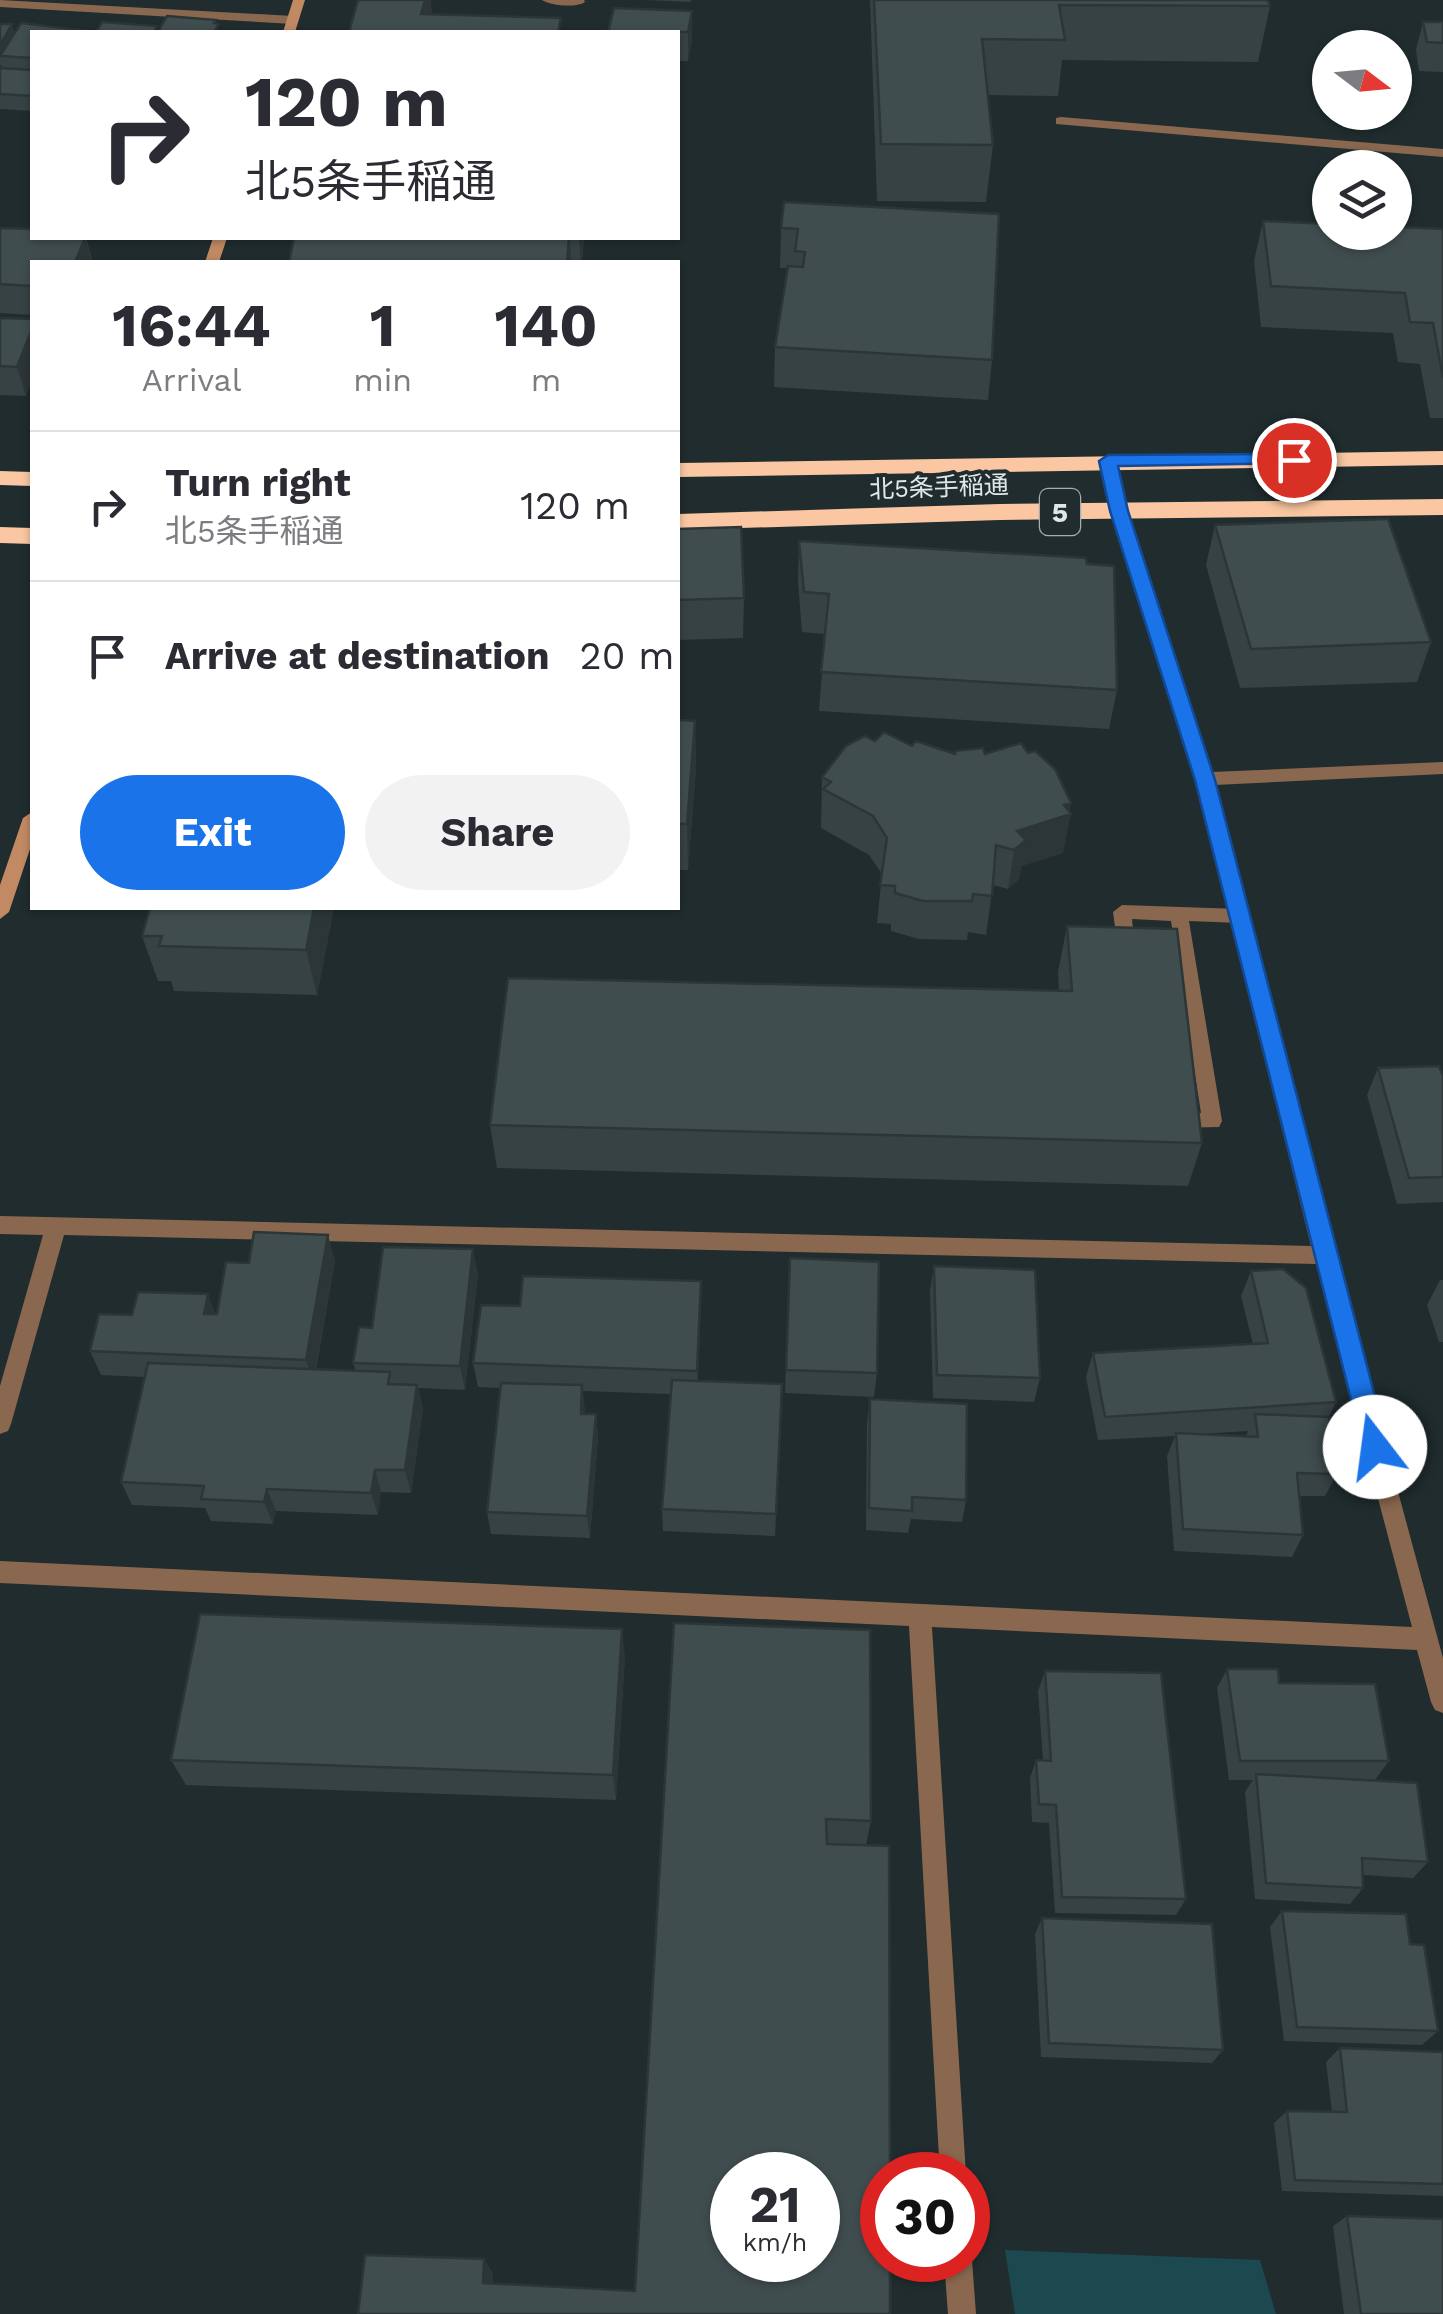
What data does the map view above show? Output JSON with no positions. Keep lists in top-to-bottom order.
{
  "streets": {
    "highway": ["北5条手稲通", "5"]
  },
  "north": "right",
  "page": {
    "turn": ["120 m", "北5条手稲通"],
    "eta": [
      "16:44",
      "Arrival",
      "1",
      "min",
      "140",
      "m"
    ],
    "list": [
      {
        "name": "Turn right",
        "note": "北5条手稲通",
        "value": "120 m"
      },
      {
        "name": "Arrive at destination",
        "value": "20 m"
      }
    ],
    "buttons": ["Exit", "Share"],
    "speed": "21 km/h",
    "limit": "30"
  }
}
